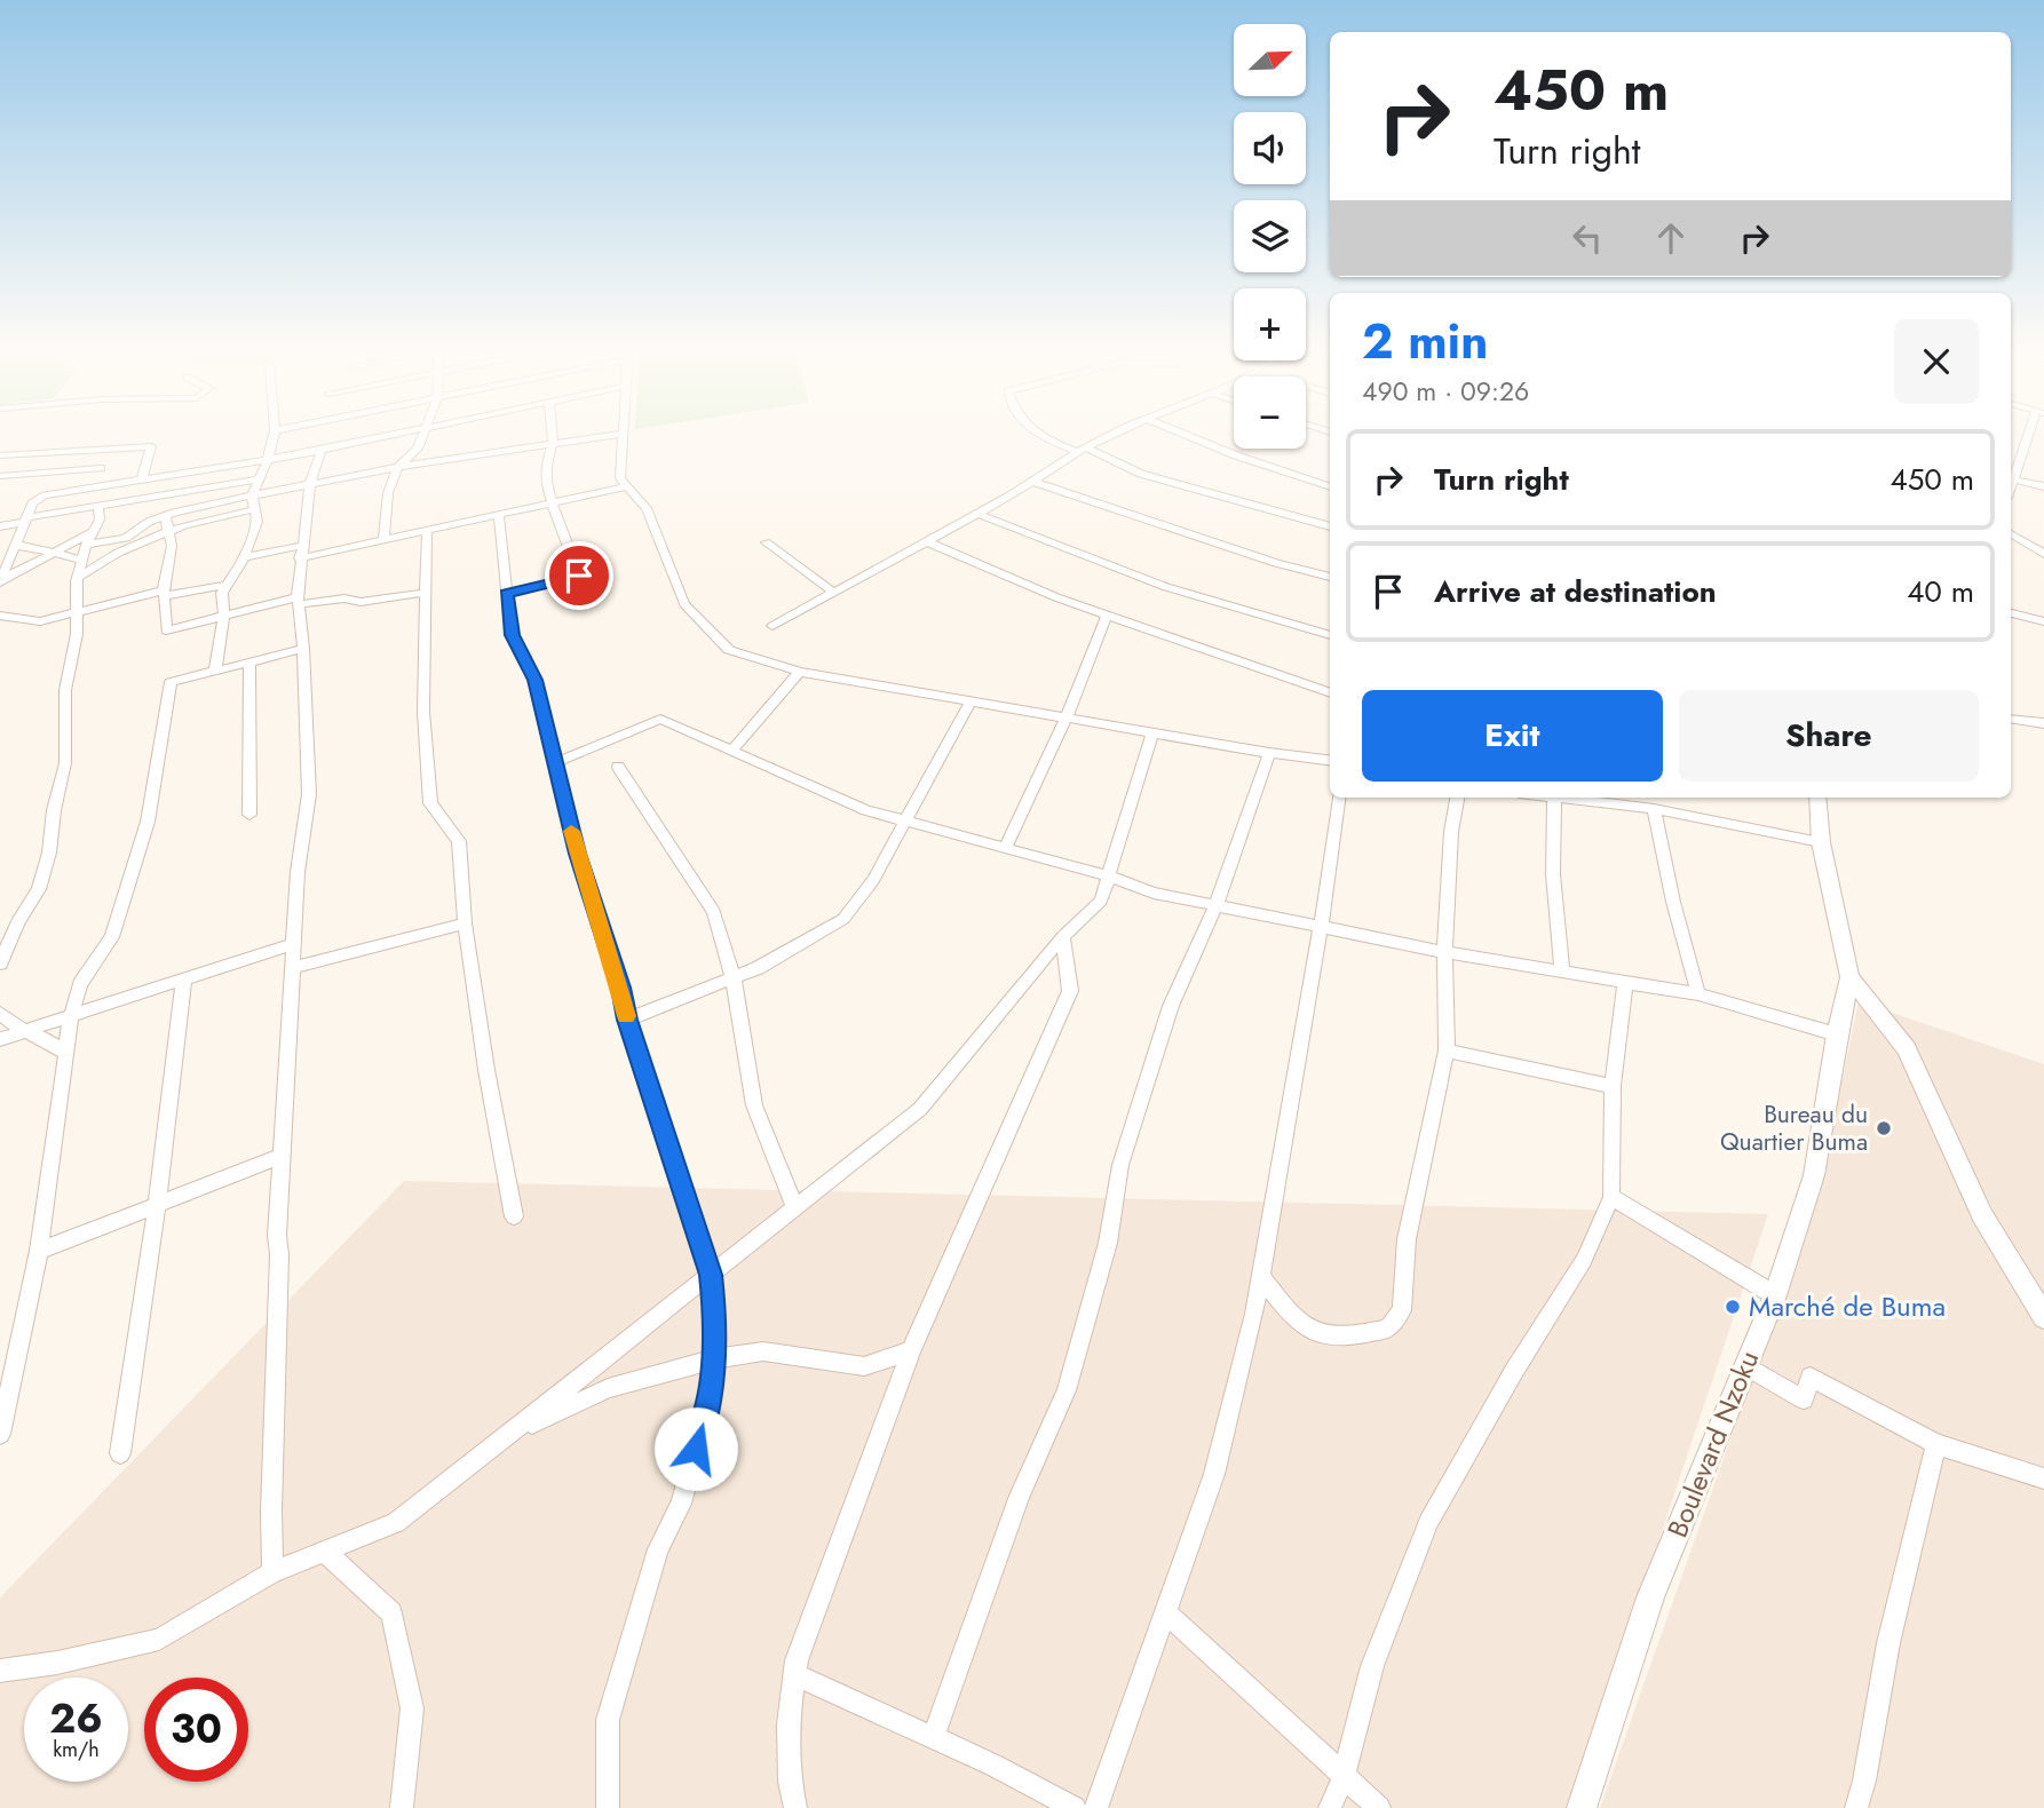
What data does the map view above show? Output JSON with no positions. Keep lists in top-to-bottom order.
{
  "streets": {
    "street": ["Boulevard Nzoku"]
  },
  "places": ["Bureau du Quartier Buma", "Marché de Buma"],
  "north": "top right",
  "page": {
    "map_buttons": ["+", "−"],
    "turn": ["450 m", "Turn right"],
    "heading": ["2 min", "490 m · 09:26"],
    "list": [
      {
        "name": "Turn right",
        "value": "450 m"
      },
      {
        "name": "Arrive at destination",
        "value": "40 m"
      }
    ],
    "buttons": ["Exit", "Share"],
    "speed": "26 km/h",
    "limit": "30"
  }
}
